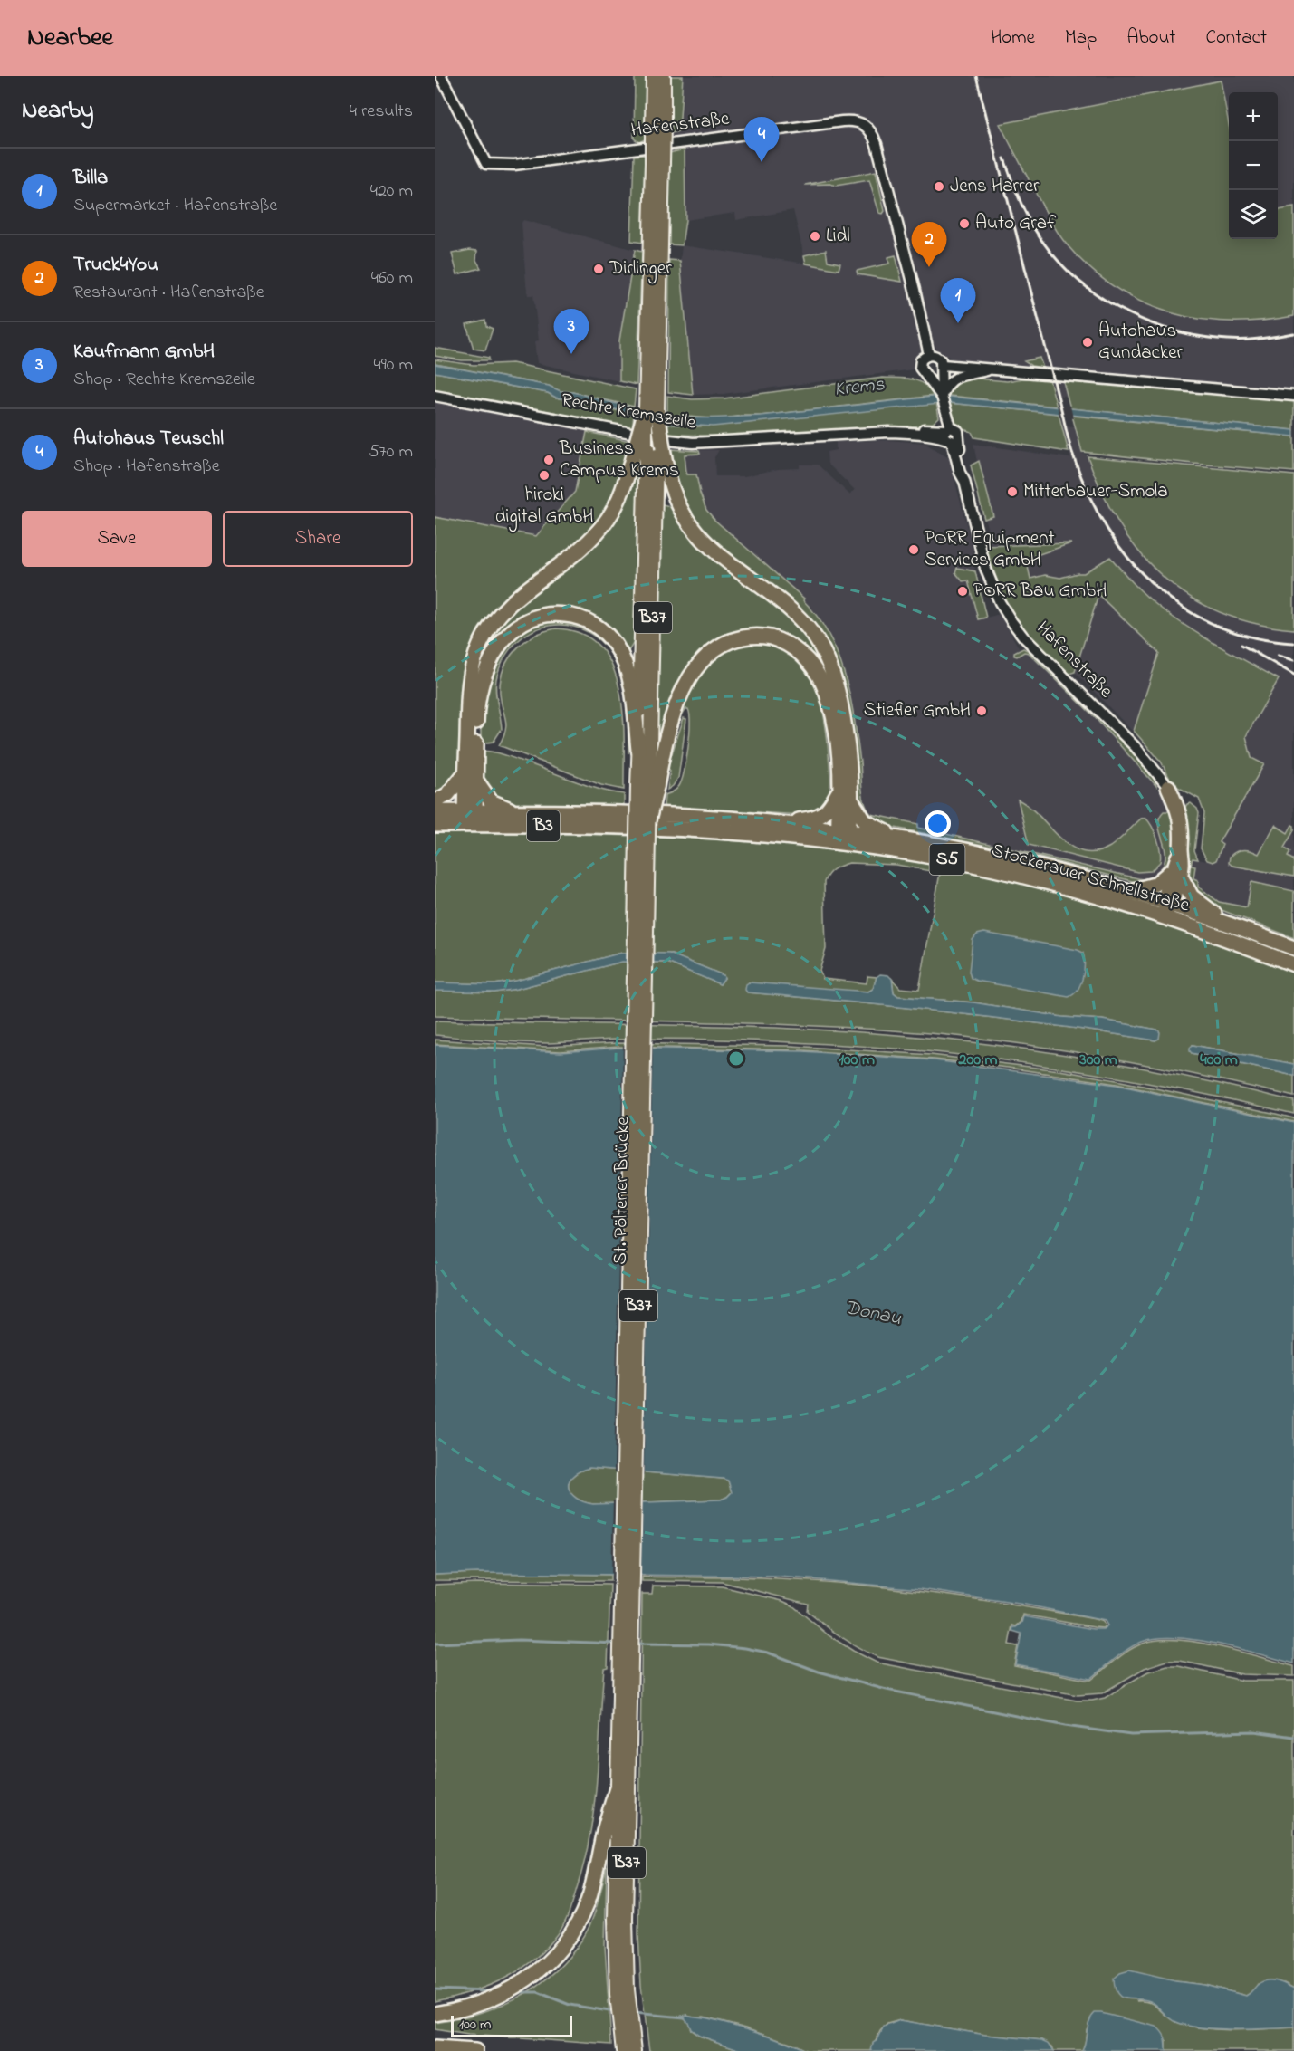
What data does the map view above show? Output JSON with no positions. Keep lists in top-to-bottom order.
{
  "streets": {
    "highway": ["B3", "S5", "Stockerauer Schnellstraße"],
    "main road": ["B37", "St. Pöltener Brücke"],
    "street": ["Hafenstraße", "Rechte Kremszeile"]
  },
  "crossings": [
    ["Hafenstraße", "Rechte Kremszeile"],
    ["B37", "St. Pöltener Brücke"],
    ["B3", "Stockerauer Schnellstraße"]
  ],
  "water": ["Krems", "Donau"],
  "places": [
    "Jens Harrer",
    "Auto Graf",
    "Lidl",
    "Dirlinger",
    "Autohaus Gundacker",
    "Business Campus Krems",
    "hiroki digital GmbH",
    "Mitterbauer-Smola",
    "PORR Equipment Services GmbH",
    "PORR Bau GmbH",
    "Stiefler GmbH"
  ],
  "scale_bar": "100 m",
  "page": {
    "header": "Nearbee",
    "nav": [
      "Home",
      "Map",
      "About",
      "Contact"
    ],
    "heading": ["Nearby", "4 results"],
    "map_buttons": ["+", "−"],
    "pins": [
      "4",
      "2",
      "1",
      "3"
    ],
    "list": [
      {
        "mark": "1",
        "name": "Billa",
        "note": "Supermarket · Hafenstraße",
        "value": "420 m"
      },
      {
        "mark": "2",
        "name": "Truck4You",
        "note": "Restaurant · Hafenstraße",
        "value": "460 m"
      },
      {
        "mark": "3",
        "name": "Kaufmann GmbH",
        "note": "Shop · Rechte Kremszeile",
        "value": "490 m"
      },
      {
        "mark": "4",
        "name": "Autohaus Teuschl",
        "note": "Shop · Hafenstraße",
        "value": "570 m"
      }
    ],
    "buttons": ["Save", "Share"],
    "scale": "100 m"
  },
  "rings": [
    "100 m",
    "200 m",
    "300 m",
    "400 m"
  ]
}
